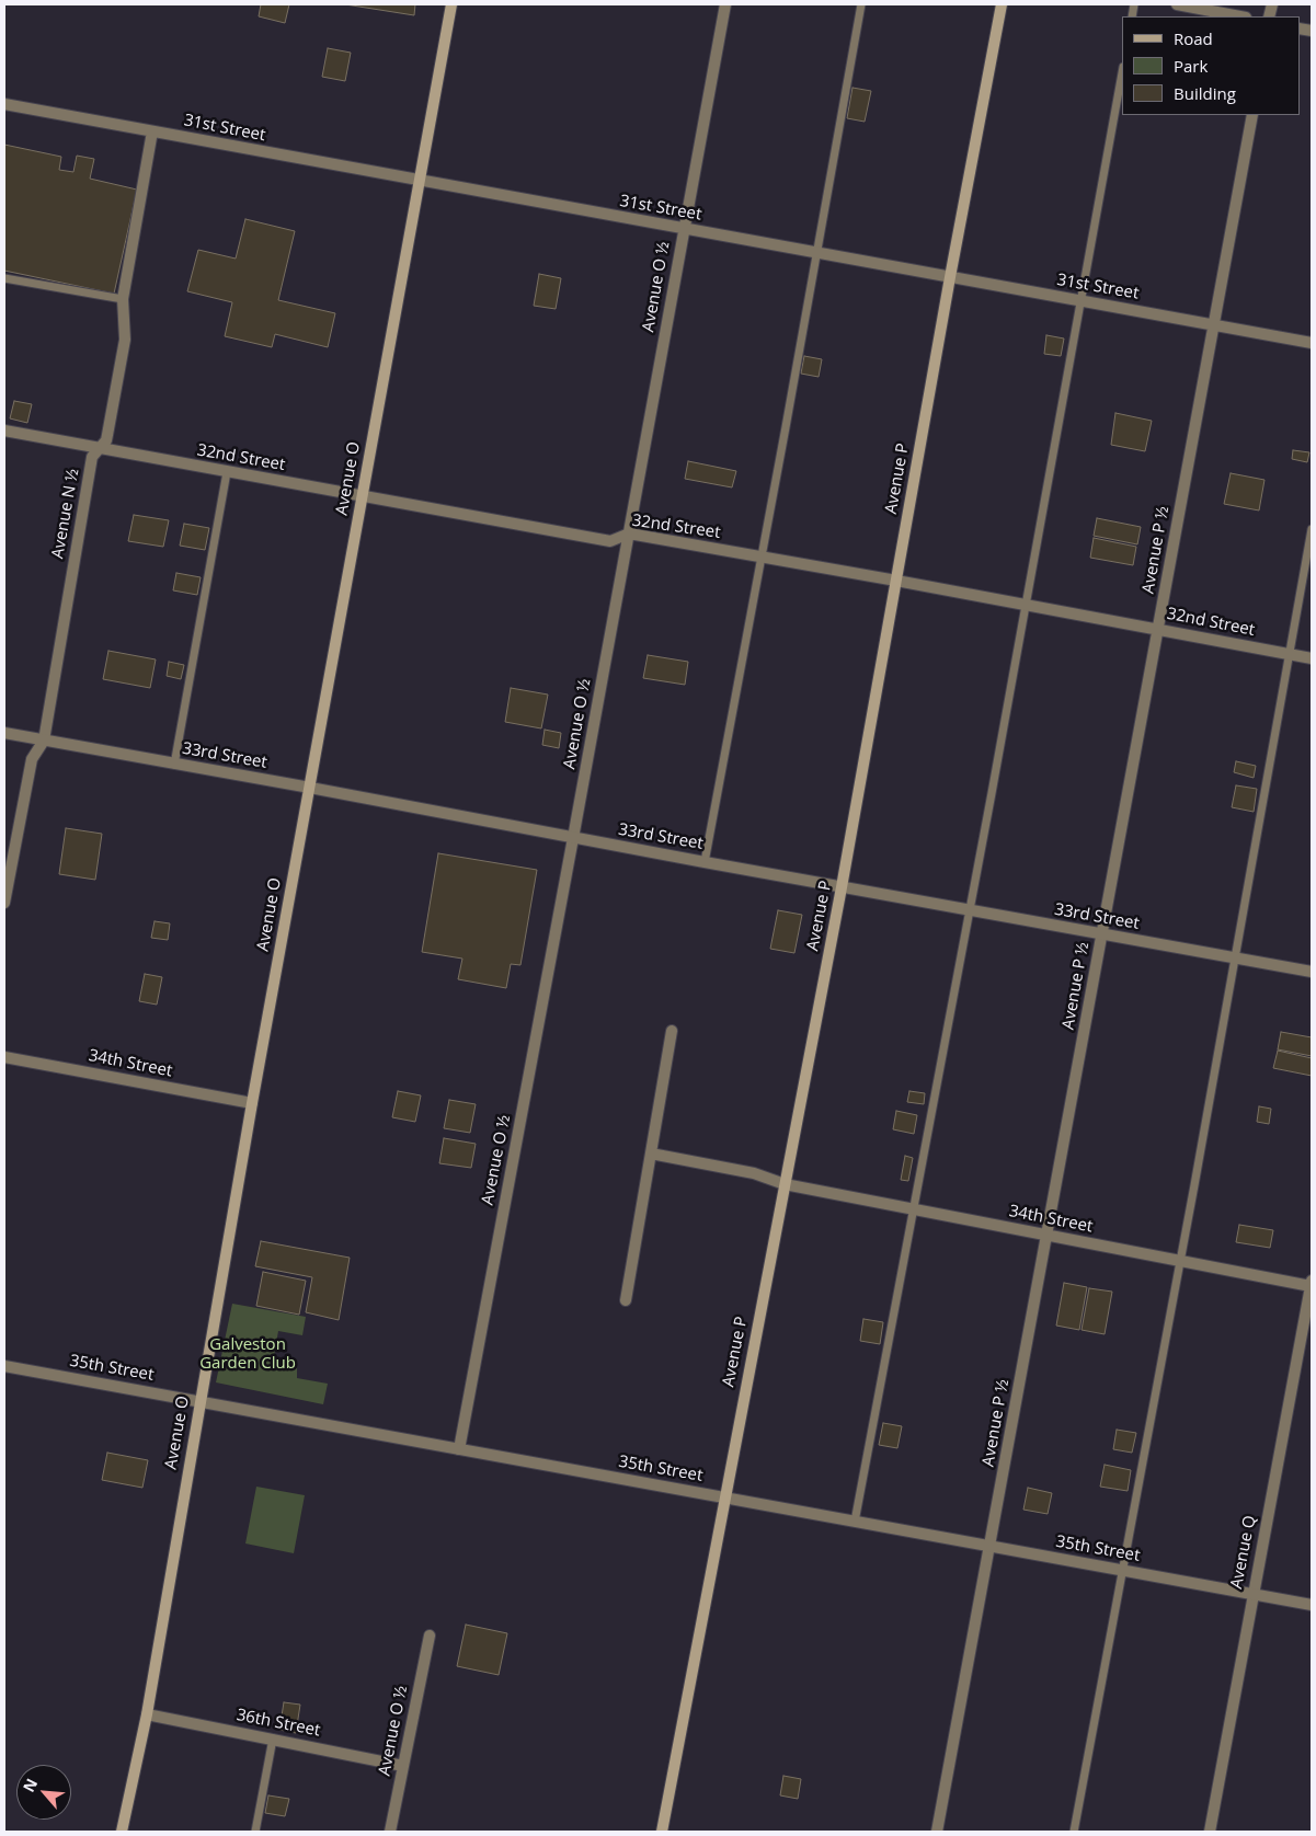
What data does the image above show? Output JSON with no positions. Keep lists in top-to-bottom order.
{
  "streets": {
    "main road": ["Avenue O", "Avenue P"],
    "street": [
      "31st Street",
      "Avenue O ½",
      "32nd Street",
      "Avenue N ½",
      "Avenue P ½",
      "33rd Street",
      "34th Street",
      "35th Street",
      "Avenue Q",
      "36th Street"
    ]
  },
  "crossings": [
    ["31st Street", "Avenue O ½"],
    ["31st Street", "Avenue O"],
    ["31st Street", "Avenue P"],
    ["31st Street", "Avenue N ½"],
    ["31st Street", "Avenue P ½"],
    ["Avenue O ½", "32nd Street"],
    ["Avenue O ½", "33rd Street"],
    ["Avenue O ½", "35th Street"],
    ["Avenue O ½", "36th Street"],
    ["32nd Street", "Avenue O"],
    ["32nd Street", "Avenue P"],
    ["32nd Street", "Avenue N ½"],
    ["32nd Street", "Avenue P ½"],
    ["Avenue O", "33rd Street"],
    ["Avenue O", "34th Street"],
    ["Avenue O", "35th Street"],
    ["Avenue O", "36th Street"],
    ["Avenue P", "33rd Street"],
    ["Avenue P", "34th Street"],
    ["Avenue P", "35th Street"],
    ["Avenue N ½", "33rd Street"],
    ["Avenue P ½", "33rd Street"],
    ["Avenue P ½", "34th Street"],
    ["Avenue P ½", "35th Street"],
    ["34th Street", "Avenue Q"],
    ["35th Street", "Avenue Q"]
  ],
  "parks": ["Galveston Garden Club"],
  "legend": ["Road", "Park", "Building"],
  "north": "top left"
}
